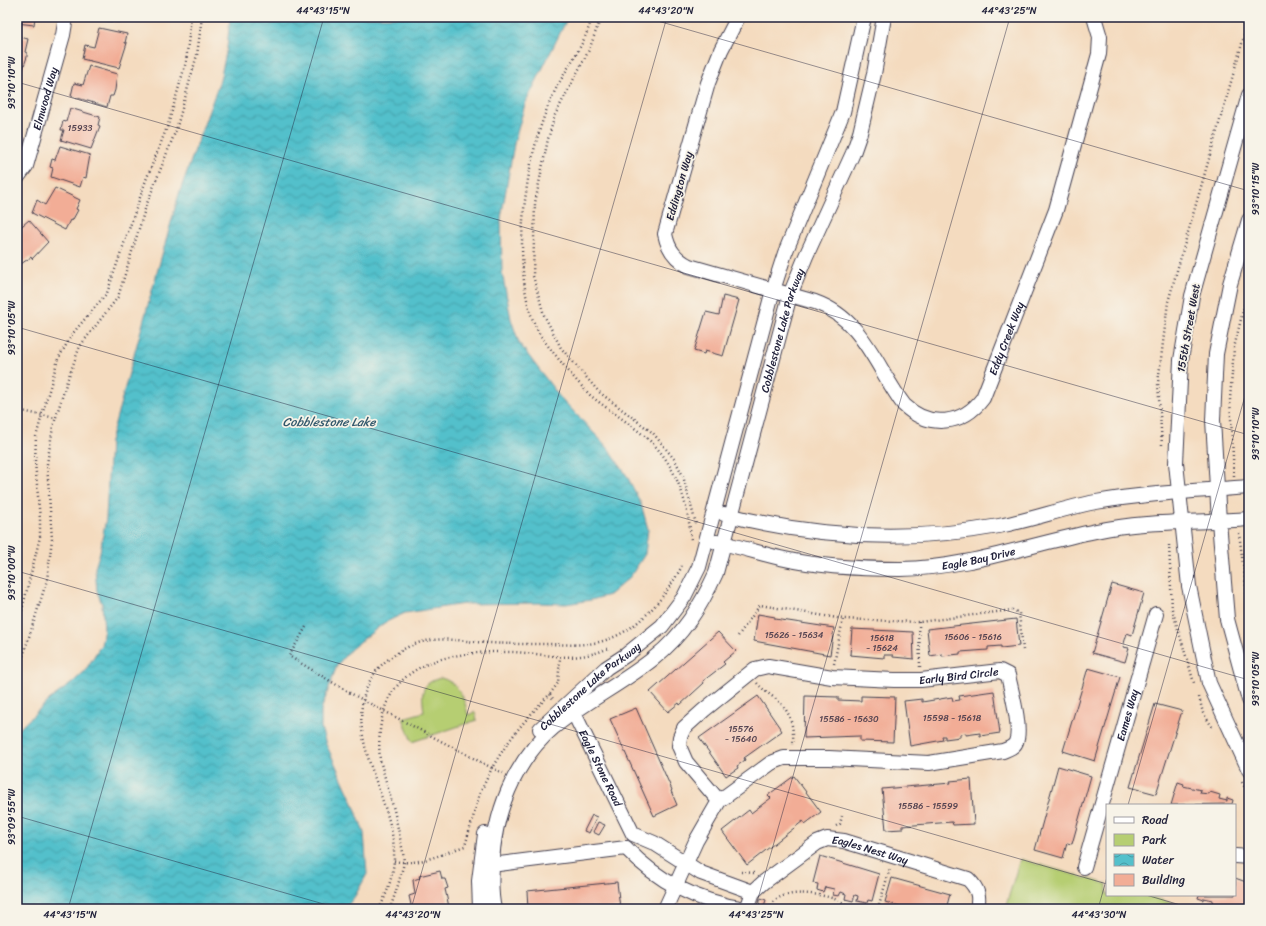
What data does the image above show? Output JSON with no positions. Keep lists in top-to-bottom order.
{
  "streets": {
    "street": [
      "Elmwood Way",
      "Eddington Way",
      "155th Street West",
      "Cobblestone Lake Parkway",
      "Eddy Creek Way",
      "Eagle Bay Drive",
      "Early Bird Circle",
      "Eames Way",
      "Eagle Stone Road",
      "Eagles Nest Way"
    ]
  },
  "crossings": [
    ["Eddington Way", "Cobblestone Lake Parkway"],
    ["Eddington Way", "Eddy Creek Way"],
    ["155th Street West", "Eagle Bay Drive"],
    ["Cobblestone Lake Parkway", "Eddy Creek Way"],
    ["Cobblestone Lake Parkway", "Eagle Bay Drive"],
    ["Cobblestone Lake Parkway", "Eagle Stone Road"]
  ],
  "water": ["Cobblestone Lake"],
  "house_numbers": [
    "15933",
    "15626 - 15634",
    "15606 - 15616",
    "15618 - 15624",
    "15598 - 15618",
    "15586 - 15630",
    "15576 - 15640",
    "15586 - 15599"
  ],
  "legend": [
    "Road",
    "Park",
    "Water",
    "Building"
  ],
  "coordinates": [
    "44°43'15\"N",
    "44°43'20\"N",
    "44°43'25\"N",
    "93°10'10\"W",
    "93°10'15\"W",
    "93°10'05\"W",
    "93°10'00\"W",
    "93°09'55\"W",
    "44°43'30\"N"
  ]
}
